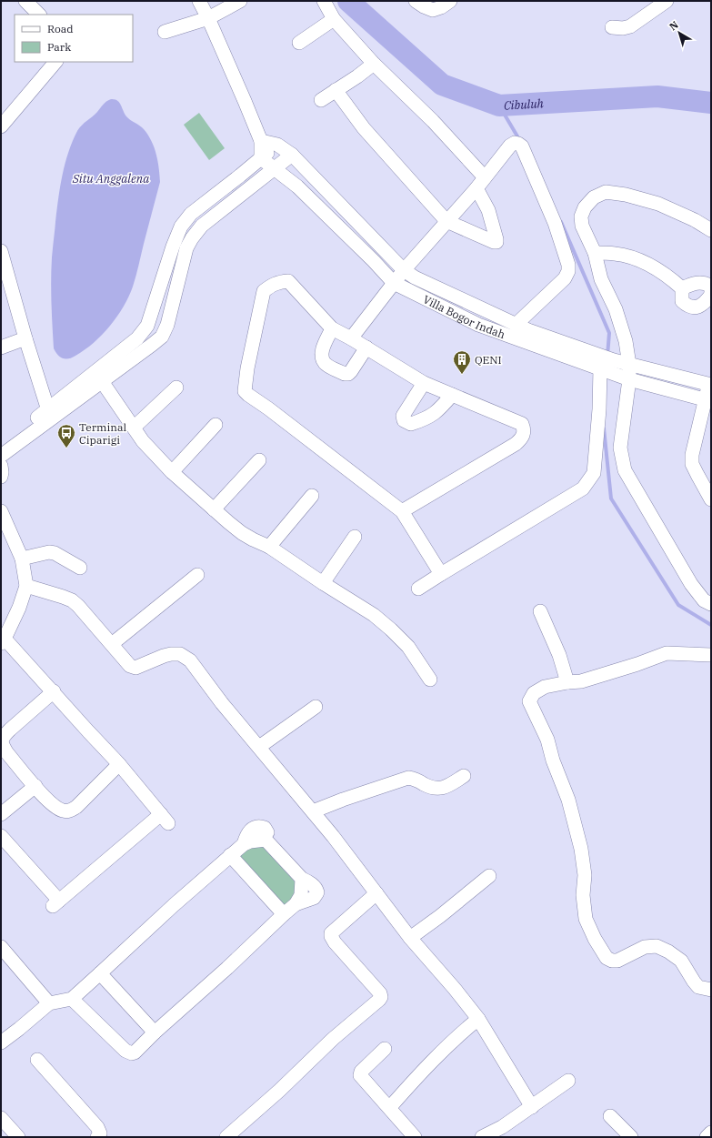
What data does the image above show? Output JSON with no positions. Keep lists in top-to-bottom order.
{
  "streets": {
    "street": ["Villa Bogor Indah"]
  },
  "water": ["Cibuluh", "Situ Anggalena"],
  "places": {
    "building": ["QENI"],
    "bus stop": ["Terminal Ciparigi"]
  },
  "legend": ["Road", "Park"],
  "north": "top left"
}
